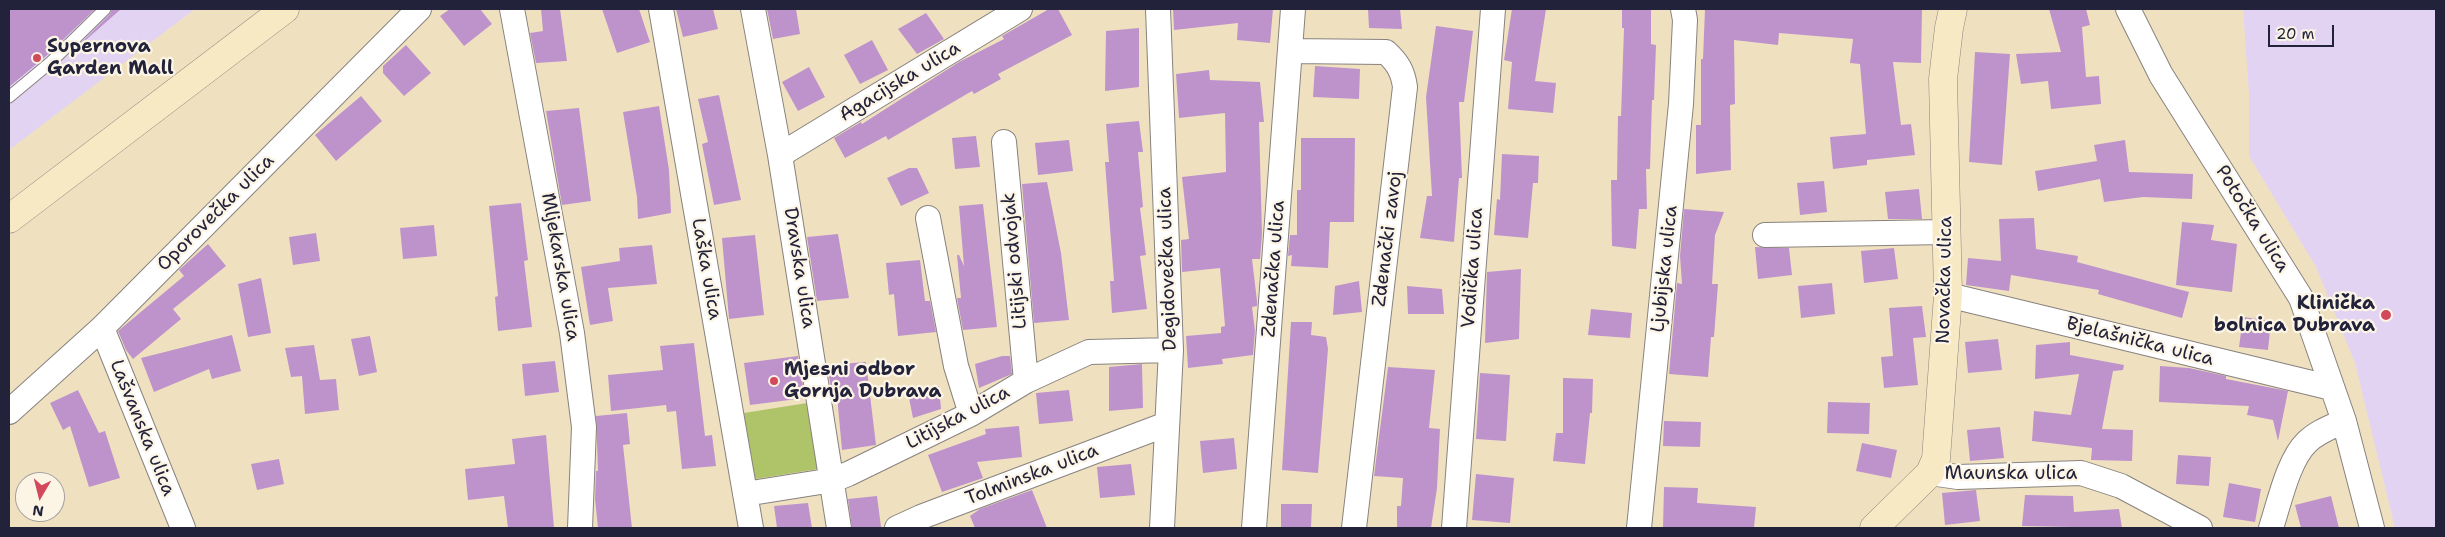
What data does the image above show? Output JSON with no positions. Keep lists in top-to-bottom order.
{
  "streets": {
    "street": [
      "Agacijska ulica",
      "Oporovečka ulica",
      "Potočka ulica",
      "Zdenački zavoj",
      "Litijski odvojak",
      "Mljekarska ulica",
      "Dravska ulica",
      "Vodička ulica",
      "Laška ulica",
      "Degidovečka ulica",
      "Zdenačka ulica",
      "Ljubijska ulica",
      "Novačka ulica",
      "Bjelašnička ulica",
      "Litijska ulica",
      "Lašvanska ulica",
      "Maunska ulica",
      "Tolminska ulica"
    ]
  },
  "crossings": [
    ["Agacijska ulica", "Dravska ulica"],
    ["Oporovečka ulica", "Lašvanska ulica"],
    ["Potočka ulica", "Bjelašnička ulica"],
    ["Zdenački zavoj", "Zdenačka ulica"],
    ["Litijski odvojak", "Litijska ulica"],
    ["Dravska ulica", "Litijska ulica"],
    ["Laška ulica", "Litijska ulica"],
    ["Degidovečka ulica", "Litijska ulica"],
    ["Degidovečka ulica", "Tolminska ulica"],
    ["Novačka ulica", "Bjelašnička ulica"],
    ["Novačka ulica", "Maunska ulica"]
  ],
  "places": ["Supernova Garden Mall", "Klinička bolnica Dubrava", "Mjesni odbor Gornja Dubrava"],
  "scale_bar": "20 m",
  "north": "bottom"
}
